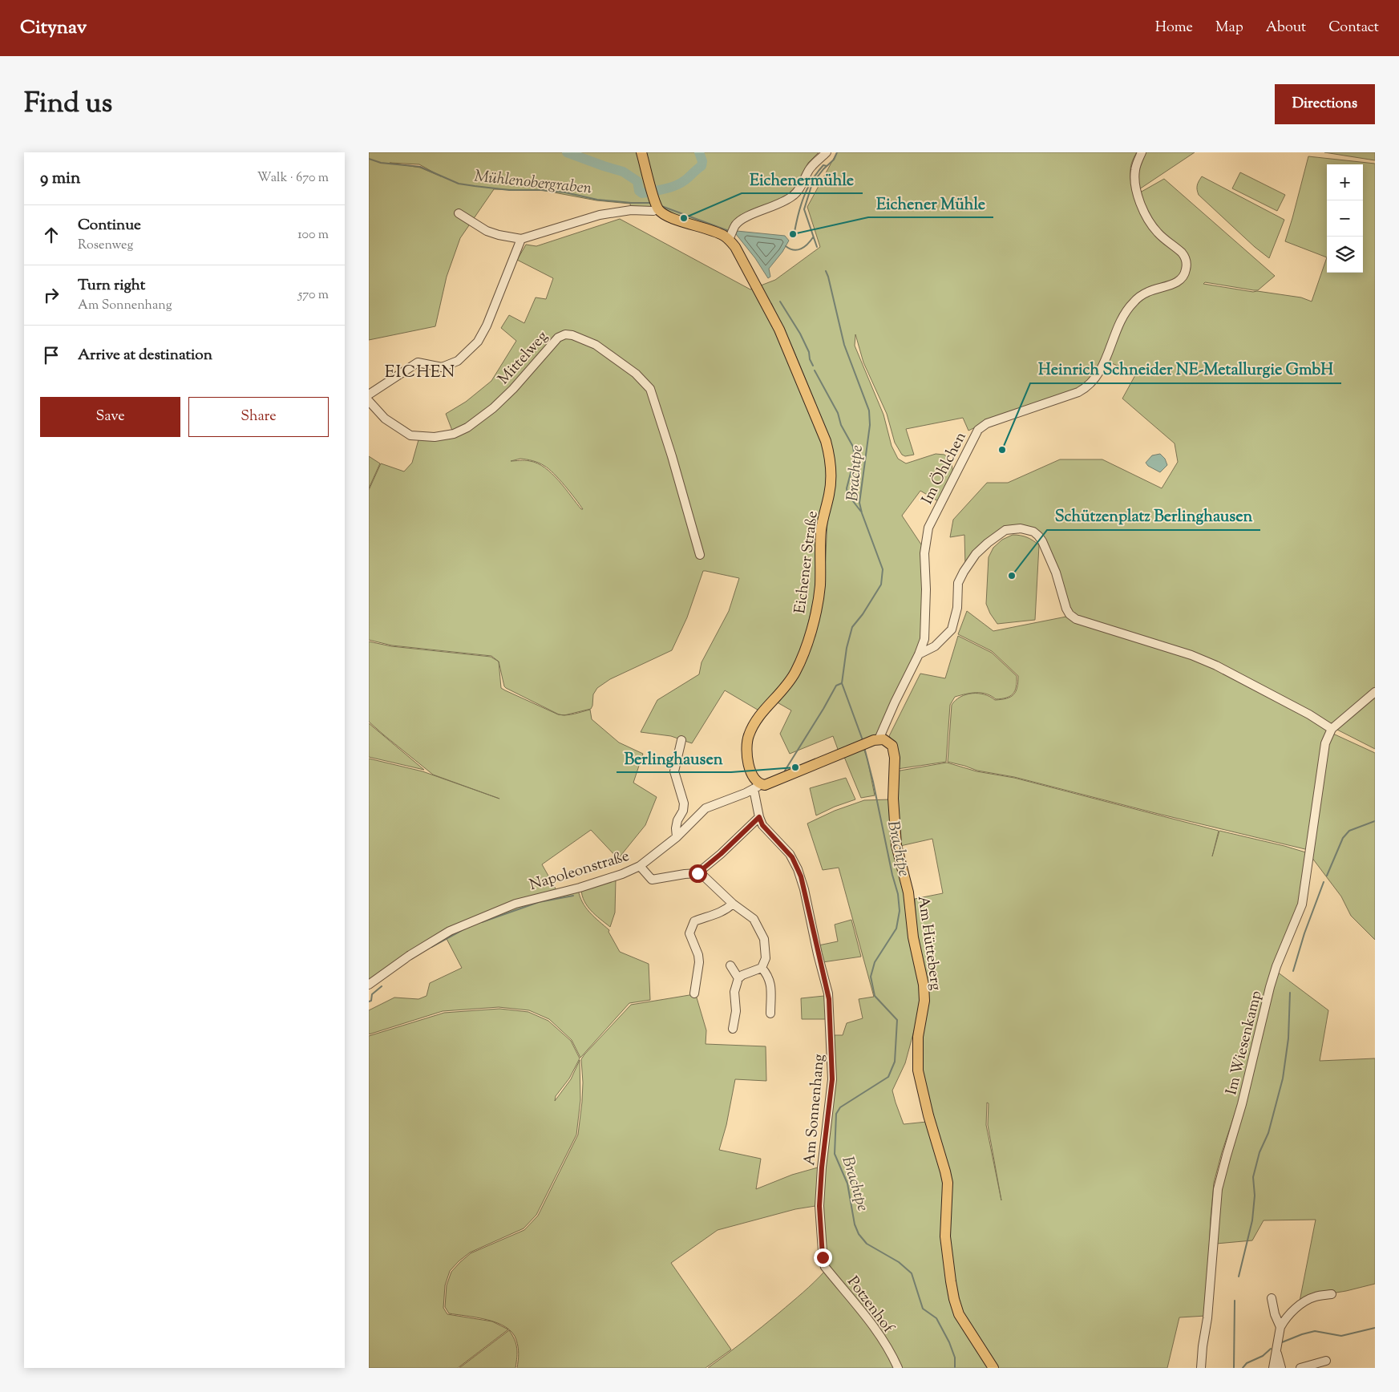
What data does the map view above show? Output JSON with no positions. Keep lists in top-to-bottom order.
{
  "streets": {
    "main road": ["Eichener Straße", "Napoleonstraße", "Am Hütteberg"],
    "street": [
      "Mittelweg",
      "Im Öhlchen",
      "Im Wiesenkamp",
      "Am Sonnenhang",
      "Potzenhof"
    ]
  },
  "crossings": [
    ["Im Öhlchen", "Napoleonstraße"],
    ["Im Öhlchen", "Am Hütteberg"],
    ["Eichener Straße", "Napoleonstraße"],
    ["Eichener Straße", "Am Sonnenhang"],
    ["Napoleonstraße", "Am Hütteberg"],
    ["Napoleonstraße", "Am Sonnenhang"],
    ["Am Sonnenhang", "Potzenhof"]
  ],
  "districts": ["EICHEN"],
  "water": ["Mühlenobergraben", "Brachtpe"],
  "places": [
    "Eichenermühle",
    "Eichener Mühle",
    "Heinrich Schneider NE-Metallurgie GmbH",
    "Schützenplatz Berlinghausen",
    "Berlinghausen"
  ],
  "page": {
    "header": "Citynav",
    "nav": [
      "Home",
      "Map",
      "About",
      "Contact"
    ],
    "title": "Find us",
    "buttons": [
      "Directions",
      ["Save", "Share"]
    ],
    "heading": ["9 min", "Walk · 670 m"],
    "map_buttons": ["+", "−"],
    "list": [
      ["Continue", "Rosenweg", "100 m"],
      ["Turn right", "Am Sonnenhang", "570 m"],
      "Arrive at destination"
    ]
  }
}
